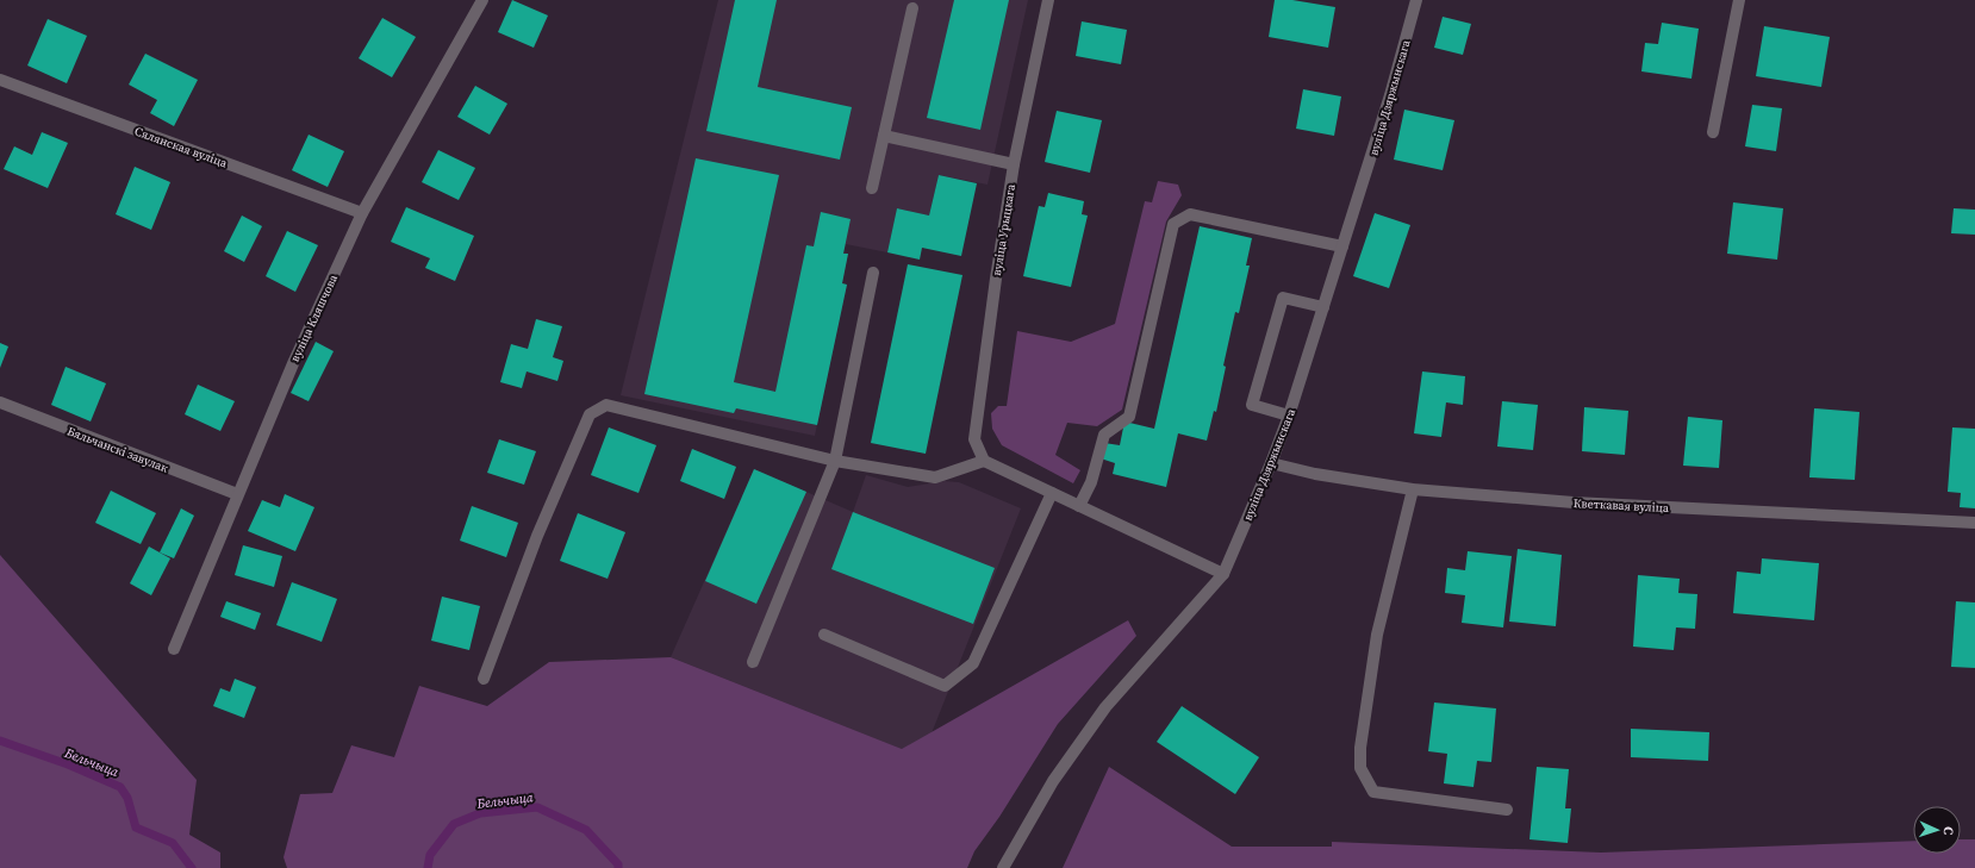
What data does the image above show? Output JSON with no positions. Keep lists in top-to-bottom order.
{
  "streets": {
    "street": [
      "вуліца Дзяржынскага",
      "Сялянская вуліца",
      "вуліца Урыцкага",
      "вуліца Кляшчова",
      "Бяльчанскі завулак",
      "Кветкавая вуліца"
    ]
  },
  "crossings": [
    ["вуліца Дзяржынскага", "Кветкавая вуліца"],
    ["Сялянская вуліца", "вуліца Кляшчова"],
    ["вуліца Кляшчова", "Бяльчанскі завулак"]
  ],
  "water": ["Бельчыца"],
  "north": "right"
}
